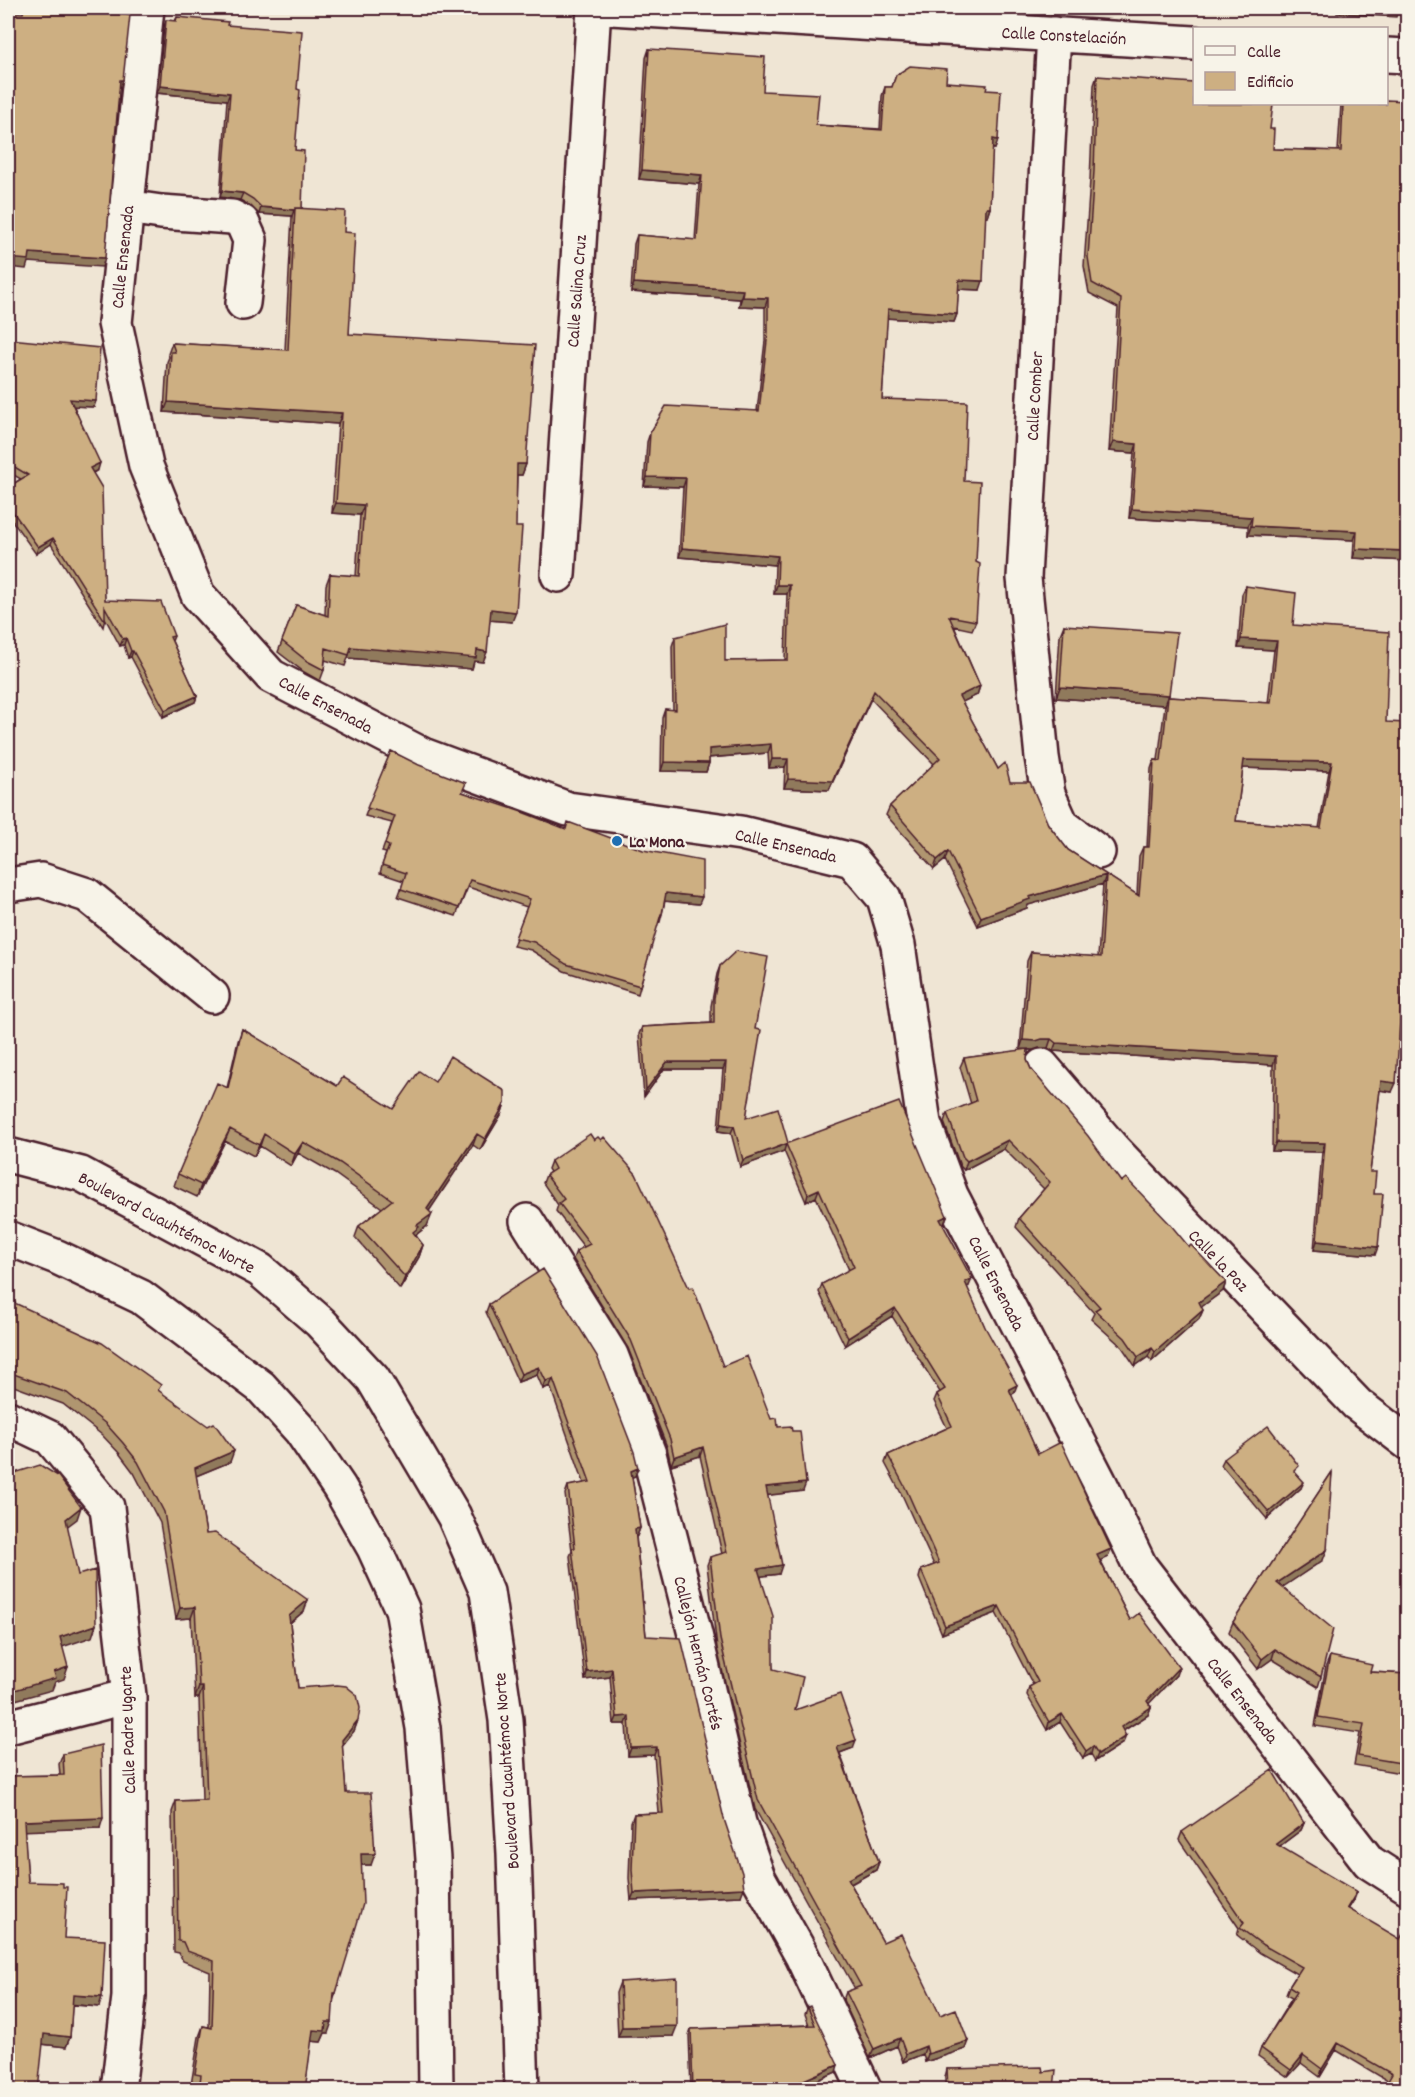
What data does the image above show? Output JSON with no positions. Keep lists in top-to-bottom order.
{
  "streets": {
    "street": [
      "Calle Constelación",
      "Calle Ensenada",
      "Calle Salina Cruz",
      "Calle Comber",
      "Boulevard Cuauhtémoc Norte",
      "Calle la Paz",
      "Callejón Hernán Cortés",
      "Calle Padre Ugarte"
    ]
  },
  "crossings": [
    ["Calle Constelación", "Calle Comber"]
  ],
  "places": ["La Mona"],
  "legend": ["Calle", "Edificio"]
}
